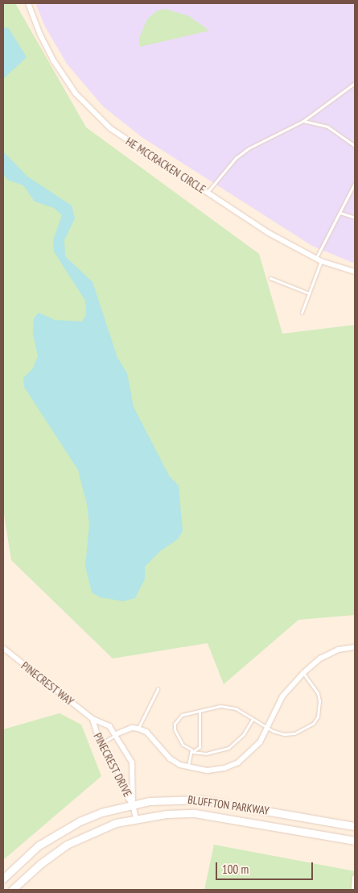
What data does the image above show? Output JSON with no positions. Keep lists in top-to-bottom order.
{
  "streets": {
    "main road": ["BLUFFTON PARKWAY"],
    "street": ["HE MCCRACKEN CIRCLE", "PINECREST WAY", "PINECREST DRIVE"]
  },
  "crossings": [
    ["PINECREST WAY", "PINECREST DRIVE"],
    ["PINECREST DRIVE", "BLUFFTON PARKWAY"]
  ],
  "scale_bar": "100 m"
}
